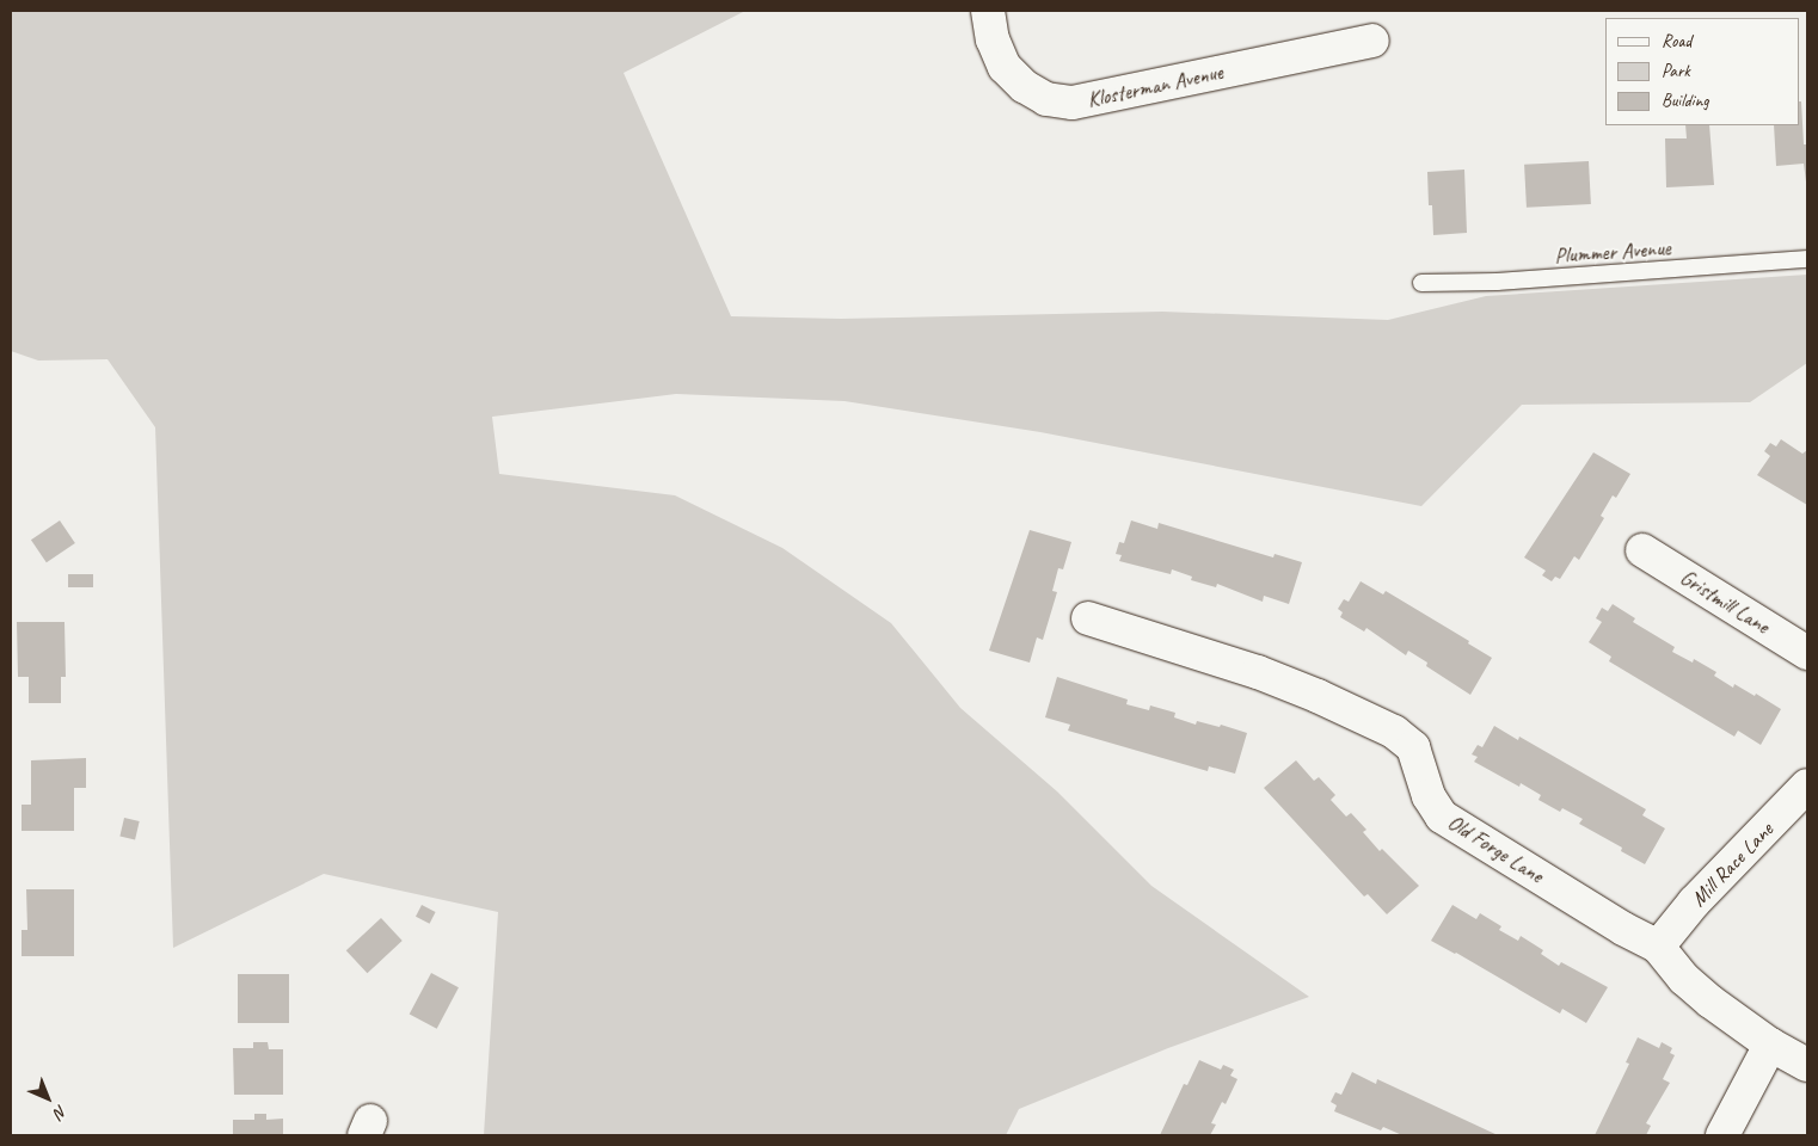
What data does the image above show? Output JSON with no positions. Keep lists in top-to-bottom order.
{
  "streets": {
    "street": [
      "Klosterman Avenue",
      "Gristmill Lane",
      "Old Forge Lane",
      "Mill Race Lane"
    ],
    "lane": ["Plummer Avenue"]
  },
  "crossings": [
    ["Old Forge Lane", "Mill Race Lane"]
  ],
  "legend": ["Road", "Park", "Building"],
  "north": "bottom right"
}
